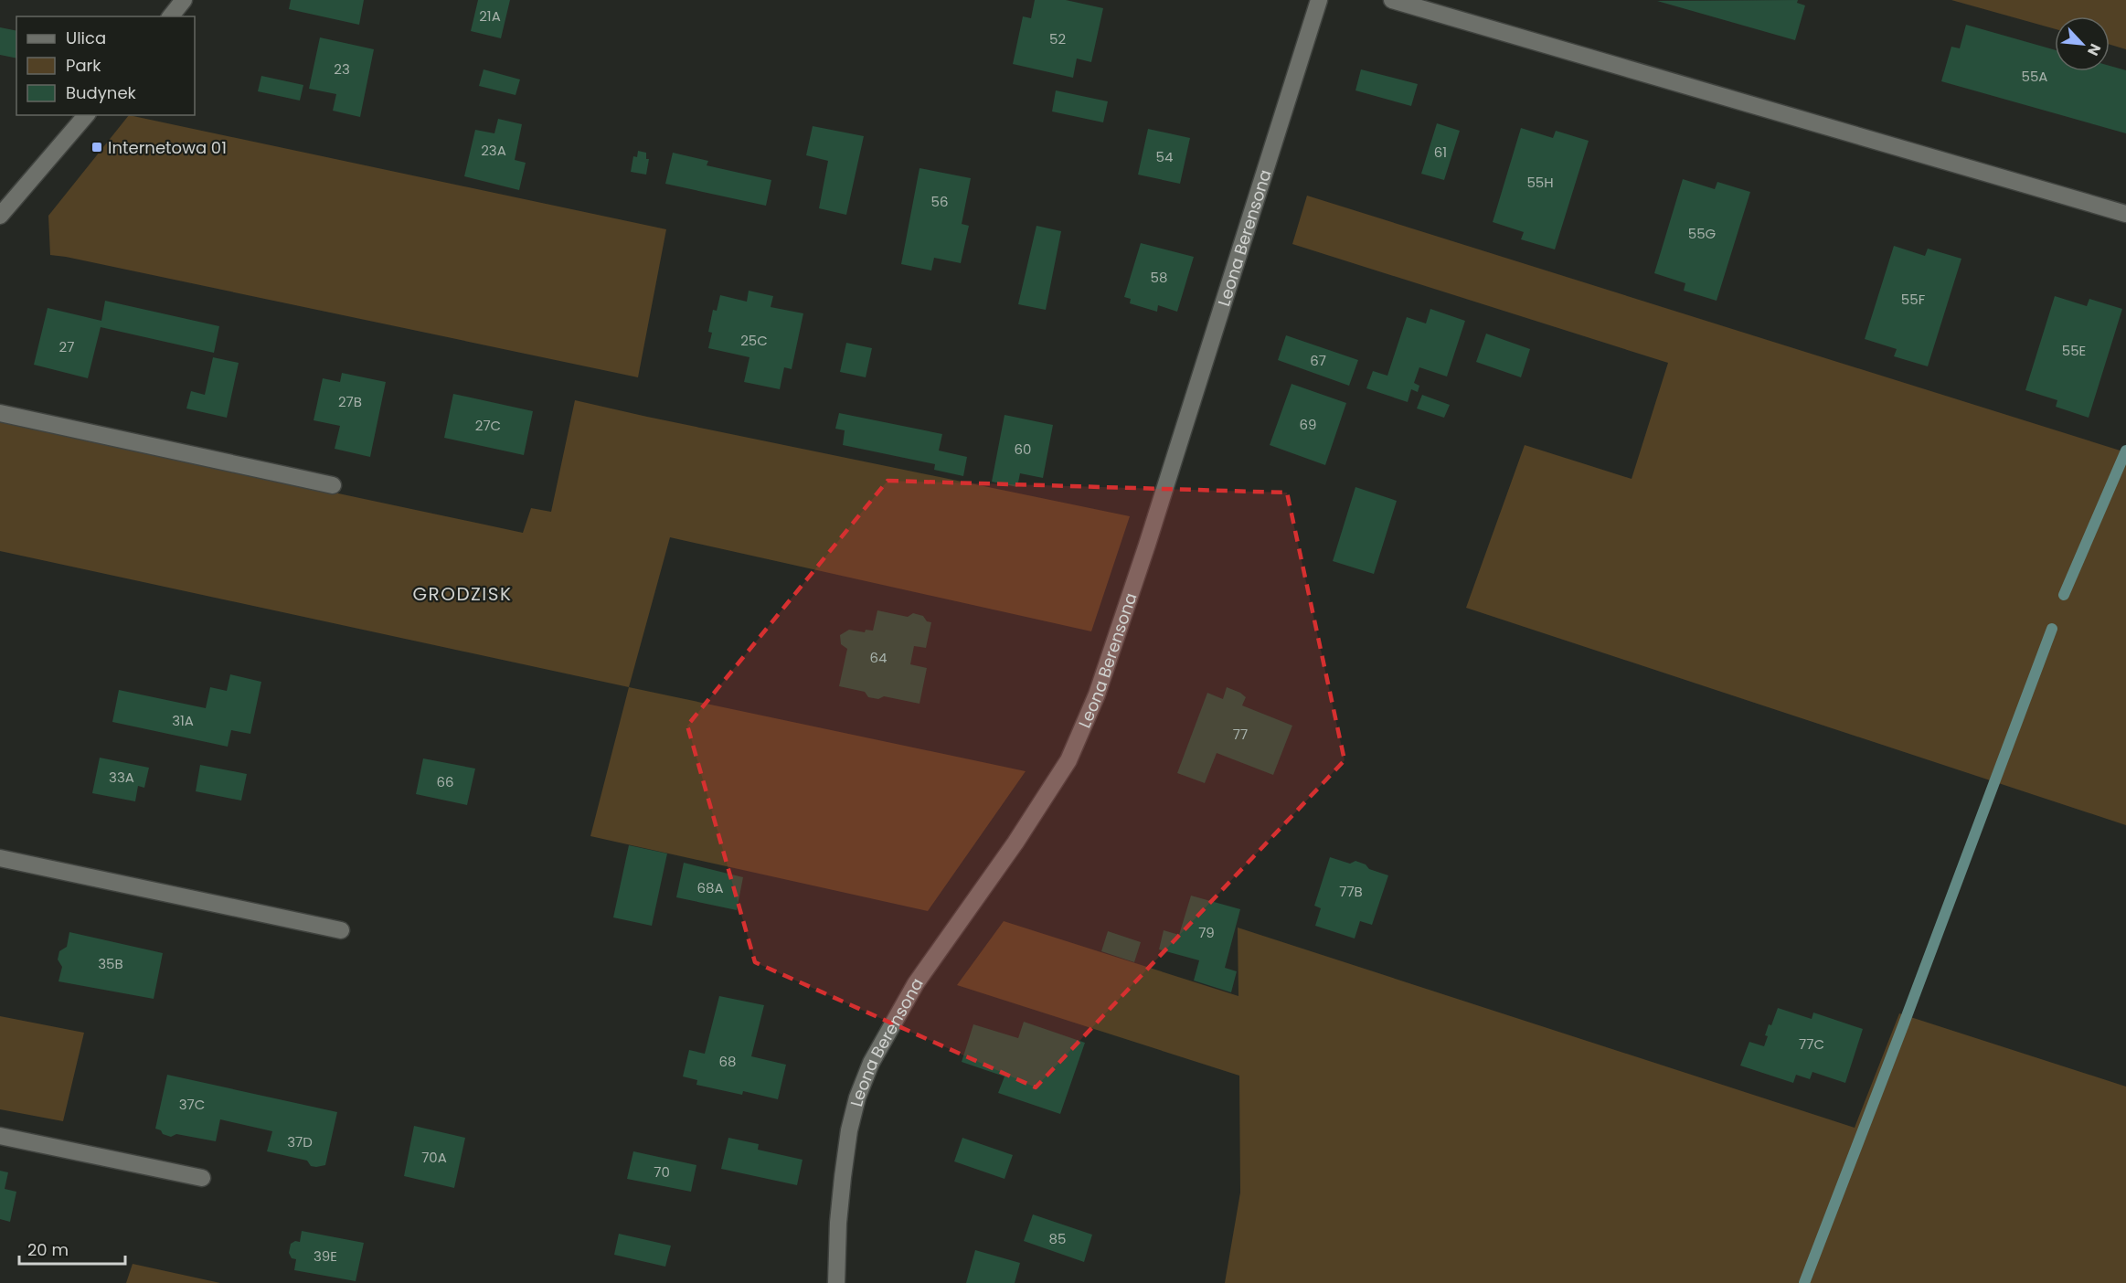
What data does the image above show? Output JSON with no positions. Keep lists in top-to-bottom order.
{
  "streets": {
    "street": ["Leona Berensona"]
  },
  "districts": ["GRODZISK"],
  "places": {
    "transit": ["Internetowa 01"]
  },
  "house_numbers": [
    "21A",
    "52",
    "23",
    "55A",
    "23A",
    "61",
    "54",
    "55H",
    "56",
    "55G",
    "58",
    "55F",
    "25C",
    "27",
    "55E",
    "67",
    "27B",
    "69",
    "27C",
    "60",
    "64",
    "31A",
    "77",
    "33A",
    "66",
    "68A",
    "77B",
    "79",
    "35B",
    "77C",
    "68",
    "37C",
    "37D",
    "70A",
    "70",
    "85",
    "39E"
  ],
  "legend": ["Ulica", "Park", "Budynek"],
  "scale_bar": "20 m",
  "north": "bottom right"
}
